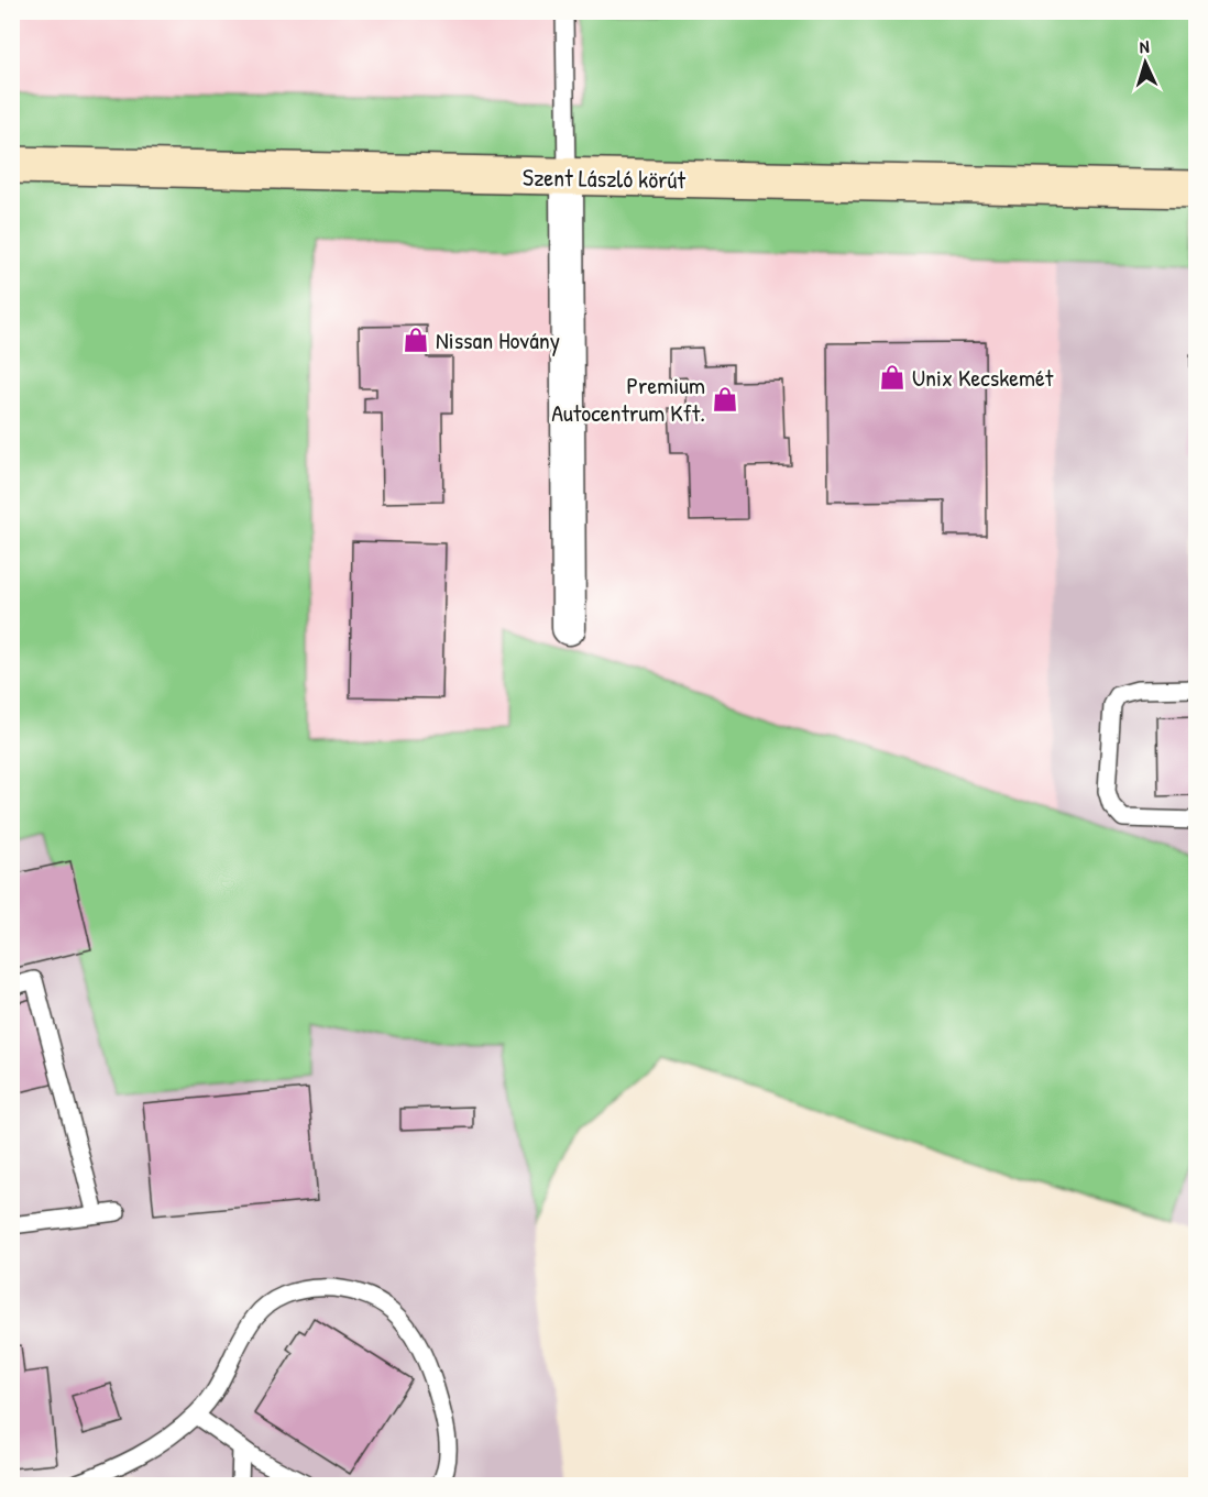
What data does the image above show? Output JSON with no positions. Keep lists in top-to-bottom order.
{
  "streets": {
    "street": ["Szent László körút"]
  },
  "places": {
    "shop": ["Nissan Hovány", "Unix Kecskemét", "Premium Autocentrum Kft."]
  },
  "north": "top"
}
